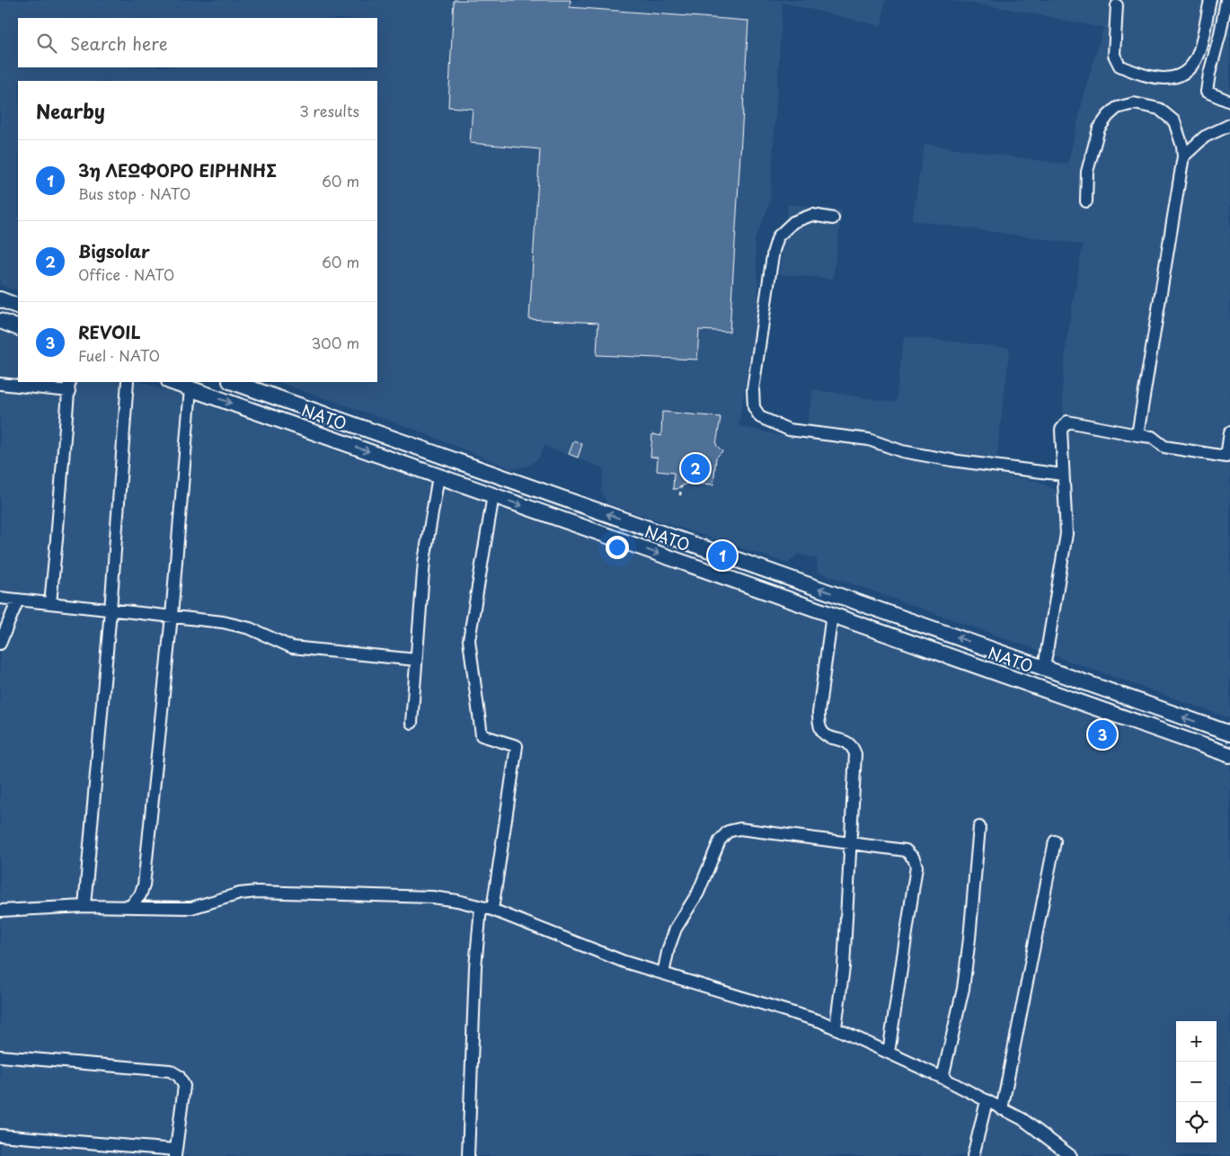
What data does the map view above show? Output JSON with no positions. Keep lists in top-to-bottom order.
{
  "streets": {
    "main road": ["ΝΑΤΟ"]
  },
  "page": {
    "search": "Search here",
    "heading": ["Nearby", "3 results"],
    "list": [
      {
        "mark": "1",
        "name": "3η ΛΕΩΦΟΡΟ ΕΙΡΗΝΗΣ",
        "note": "Bus stop · ΝΑΤΟ",
        "value": "60 m"
      },
      {
        "mark": "2",
        "name": "Bigsolar",
        "note": "Office · ΝΑΤΟ",
        "value": "60 m"
      },
      {
        "mark": "3",
        "name": "REVOIL",
        "note": "Fuel · ΝΑΤΟ",
        "value": "300 m"
      }
    ],
    "pins": ["2", "1", "3"],
    "map_buttons": ["+", "−"]
  }
}
